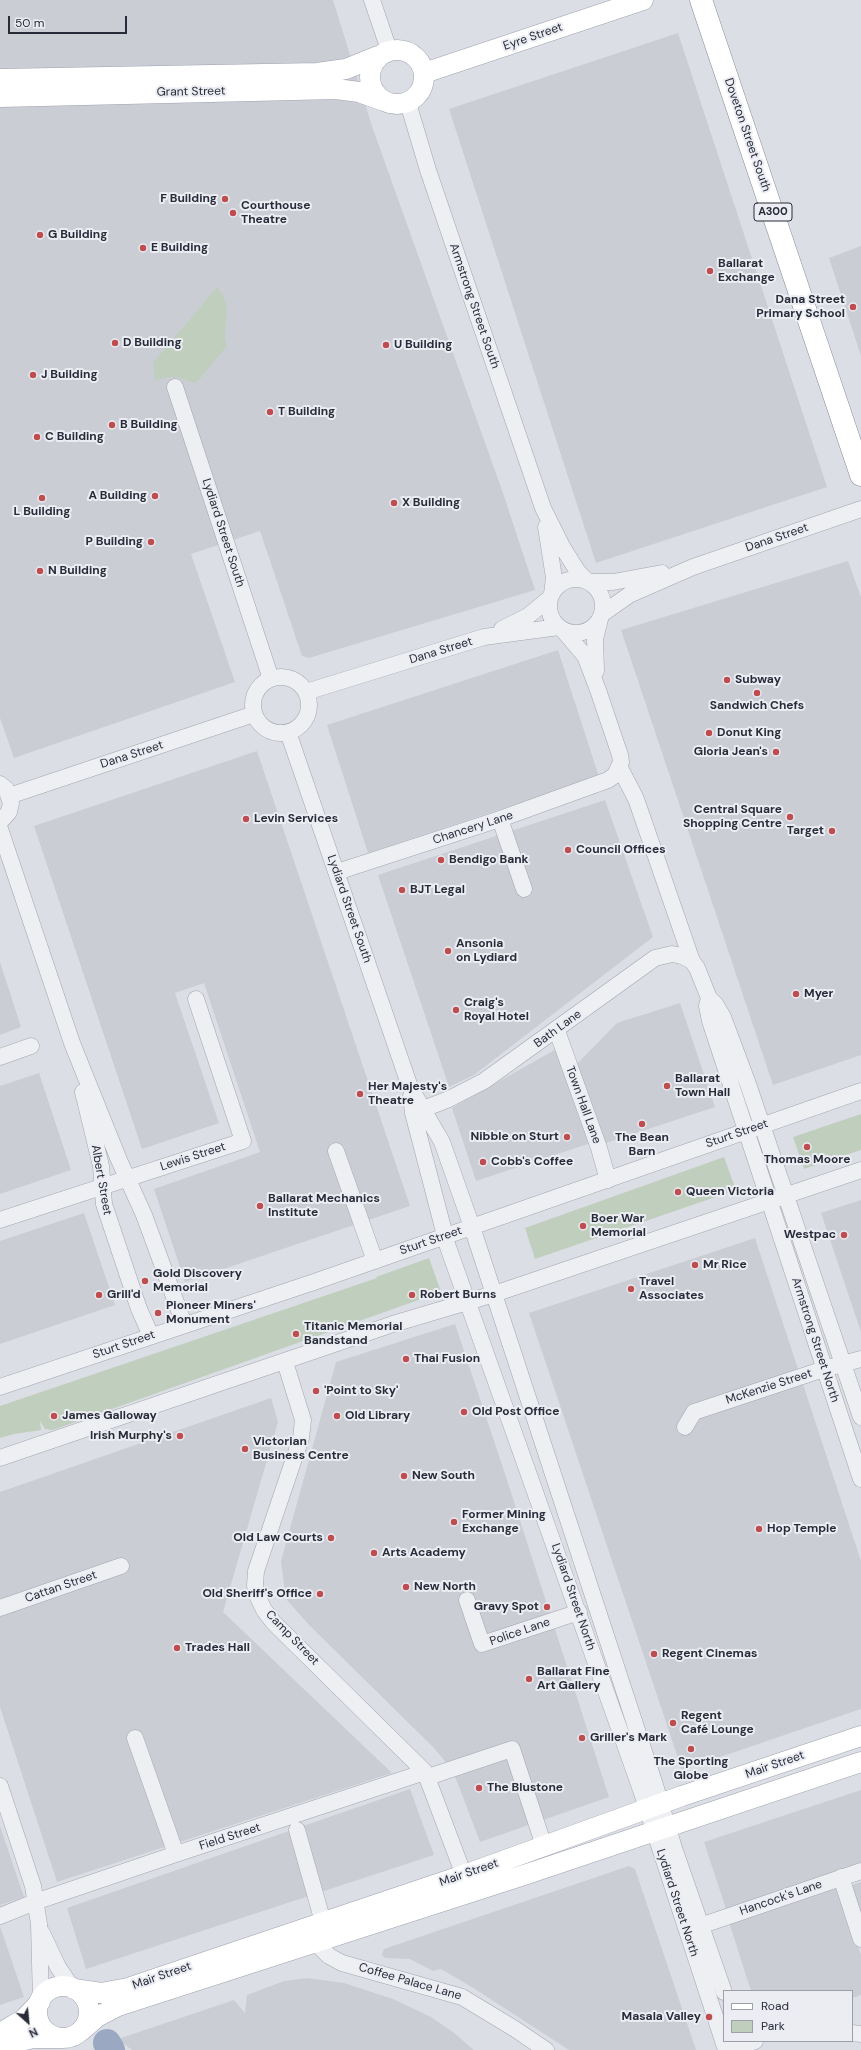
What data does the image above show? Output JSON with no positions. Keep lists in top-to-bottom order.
{
  "streets": {
    "highway": ["Doveton Street South", "A300"],
    "main road": ["Eyre Street", "Grant Street", "Mair Street"],
    "street": [
      "Armstrong Street South",
      "Lydiard Street South",
      "Dana Street",
      "Chancery Lane",
      "Bath Lane",
      "Town Hall Lane",
      "Sturt Street",
      "Lewis Street",
      "Albert Street",
      "Armstrong Street North",
      "McKenzie Street",
      "Cattan Street",
      "Lydiard Street North",
      "Police Lane",
      "Camp Street",
      "Field Street",
      "Hancock's Lane",
      "Coffee Palace Lane"
    ]
  },
  "crossings": [
    ["Eyre Street", "Grant Street"],
    ["Eyre Street", "Armstrong Street South"],
    ["Grant Street", "Armstrong Street South"],
    ["Armstrong Street South", "Dana Street"],
    ["Lydiard Street South", "Dana Street"],
    ["Lydiard Street South", "Chancery Lane"],
    ["Lydiard Street South", "Bath Lane"],
    ["Lydiard Street South", "Sturt Street"],
    ["Lydiard Street South", "Lydiard Street North"],
    ["Bath Lane", "Town Hall Lane"],
    ["Town Hall Lane", "Sturt Street"],
    ["Sturt Street", "Albert Street"],
    ["Sturt Street", "Lydiard Street North"],
    ["Lewis Street", "Albert Street"],
    ["Armstrong Street North", "McKenzie Street"],
    ["Lydiard Street North", "Police Lane"],
    ["Lydiard Street North", "Mair Street"],
    ["Lydiard Street North", "Hancock's Lane"],
    ["Camp Street", "Mair Street"],
    ["Camp Street", "Field Street"],
    ["Mair Street", "Field Street"],
    ["Mair Street", "Coffee Palace Lane"]
  ],
  "places": [
    "F Building",
    "Courthouse Theatre",
    "G Building",
    "E Building",
    "Ballarat Exchange",
    "Dana Street Primary School",
    "D Building",
    "U Building",
    "J Building",
    "T Building",
    "B Building",
    "C Building",
    "A Building",
    "L Building",
    "X Building",
    "P Building",
    "N Building",
    "Subway",
    "Sandwich Chefs",
    "Donut King",
    "Gloria Jean's",
    "Central Square Shopping Centre",
    "Levin Services",
    "Target",
    "Council Offices",
    "Bendigo Bank",
    "BJT Legal",
    "Ansonia on Lydiard",
    "Myer",
    "Craig's Royal Hotel",
    "Ballarat Town Hall",
    "Her Majesty's Theatre",
    "The Bean Barn",
    "Nibble on Sturt",
    "Thomas Moore",
    "Cobb's Coffee",
    "Queen Victoria",
    "Ballarat Mechanics Institute",
    "Boer War Memorial",
    "Westpac",
    "Mr Rice",
    "Gold Discovery Memorial",
    "Travel Associates",
    "Grill'd",
    "Robert Burns",
    "Pioneer Miners' Monument",
    "Titanic Memorial Bandstand",
    "Thai Fusion",
    "'Point to Sky'",
    "Old Post Office",
    "James Galloway",
    "Old Library",
    "Irish Murphy's",
    "Victorian Business Centre",
    "New South",
    "Former Mining Exchange",
    "Hop Temple",
    "Old Law Courts",
    "Arts Academy",
    "New North",
    "Old Sheriff's Office",
    "Gravy Spot",
    "Trades Hall",
    "Regent Cinemas",
    "Ballarat Fine Art Gallery",
    "Regent Café Lounge",
    "Griller's Mark",
    "The Sporting Globe",
    "The Blustone",
    "Masala Valley"
  ],
  "legend": ["Road", "Park"],
  "scale_bar": "50 m",
  "north": "bottom right"
}
